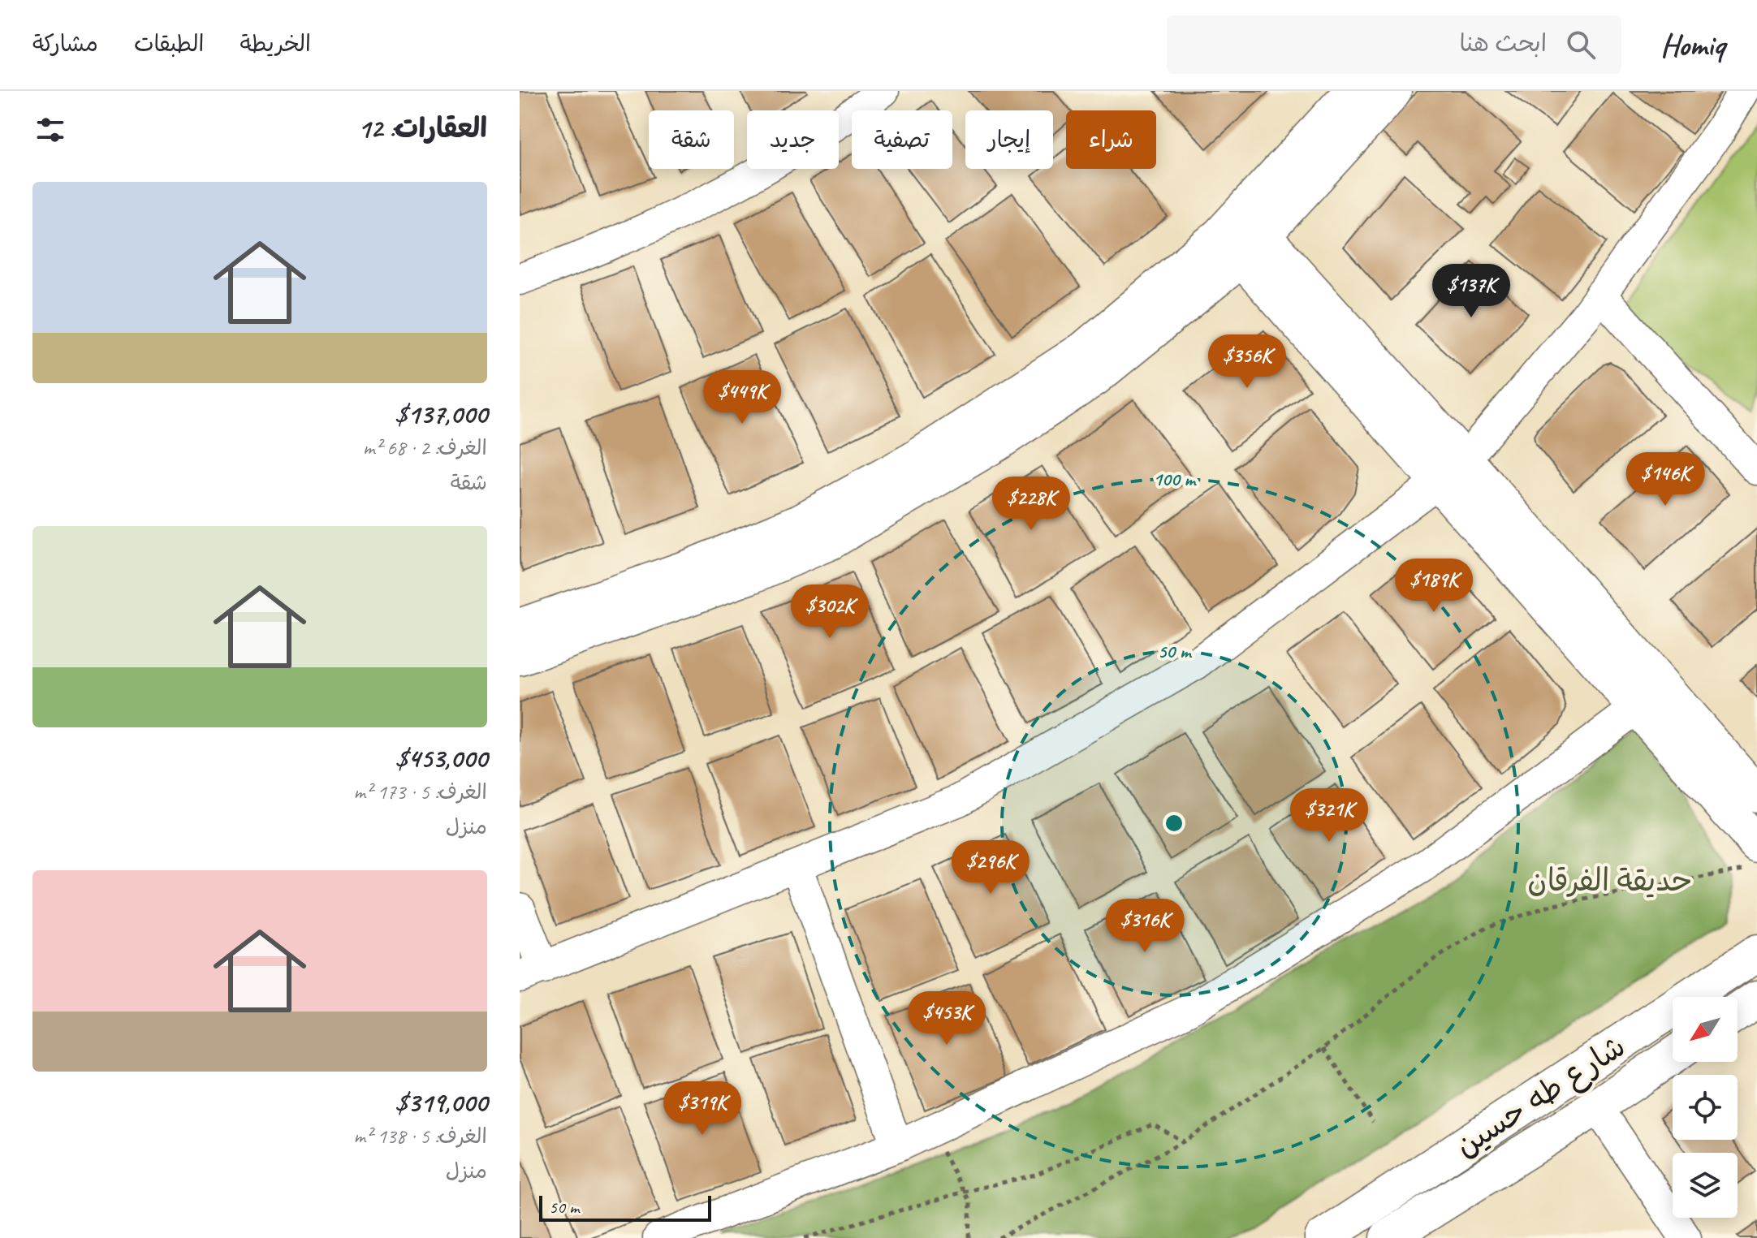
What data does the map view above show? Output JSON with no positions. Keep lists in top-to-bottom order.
{
  "streets": {
    "main road": ["شارع طه حسين"]
  },
  "parks": ["حديقة الفرقان"],
  "scale_bar": "50 m",
  "north": "bottom left",
  "page": {
    "header": "Homiq",
    "search": "ابحث هنا",
    "nav": ["الخريطة", "الطبقات", "مشاركة"],
    "heading": "العقارات: 12",
    "chip": [
      "شراء",
      "إيجار",
      "تصفية",
      "جديد",
      "شقة"
    ],
    "list": [
      {
        "name": "$137,000",
        "note": "الغرف: 2 · 68 m² · شقة"
      },
      {
        "name": "$453,000",
        "note": "الغرف: 5 · 173 m² · منزل"
      },
      {
        "name": "$319,000",
        "note": "الغرف: 5 · 138 m² · منزل"
      }
    ],
    "price": [
      "$137K",
      "$356K",
      "$449K",
      "$146K",
      "$228K",
      "$189K",
      "$302K",
      "$321K",
      "$296K",
      "$316K",
      "$453K",
      "$319K"
    ],
    "scale": "50 m"
  },
  "rings": ["100 m", "50 m"]
}
